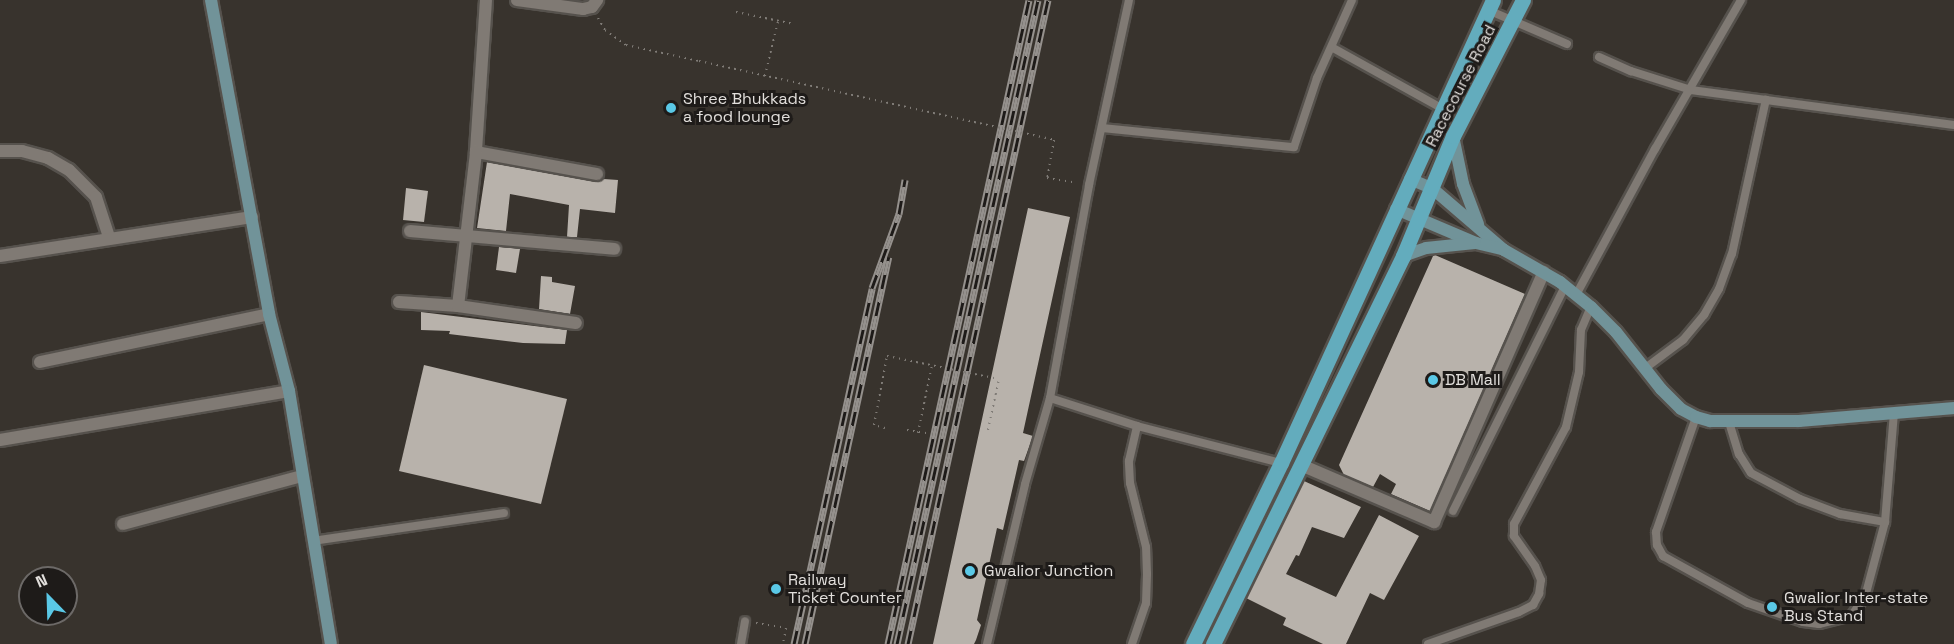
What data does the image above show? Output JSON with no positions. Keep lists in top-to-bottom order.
{
  "streets": {
    "main road": ["Racecourse Road"]
  },
  "places": [
    "Shree Bhukkads a food lounge",
    "DB Mall",
    "Gwalior Junction",
    "Railway Ticket Counter",
    "Gwalior Inter-state Bus Stand"
  ],
  "north": "top left"
}
